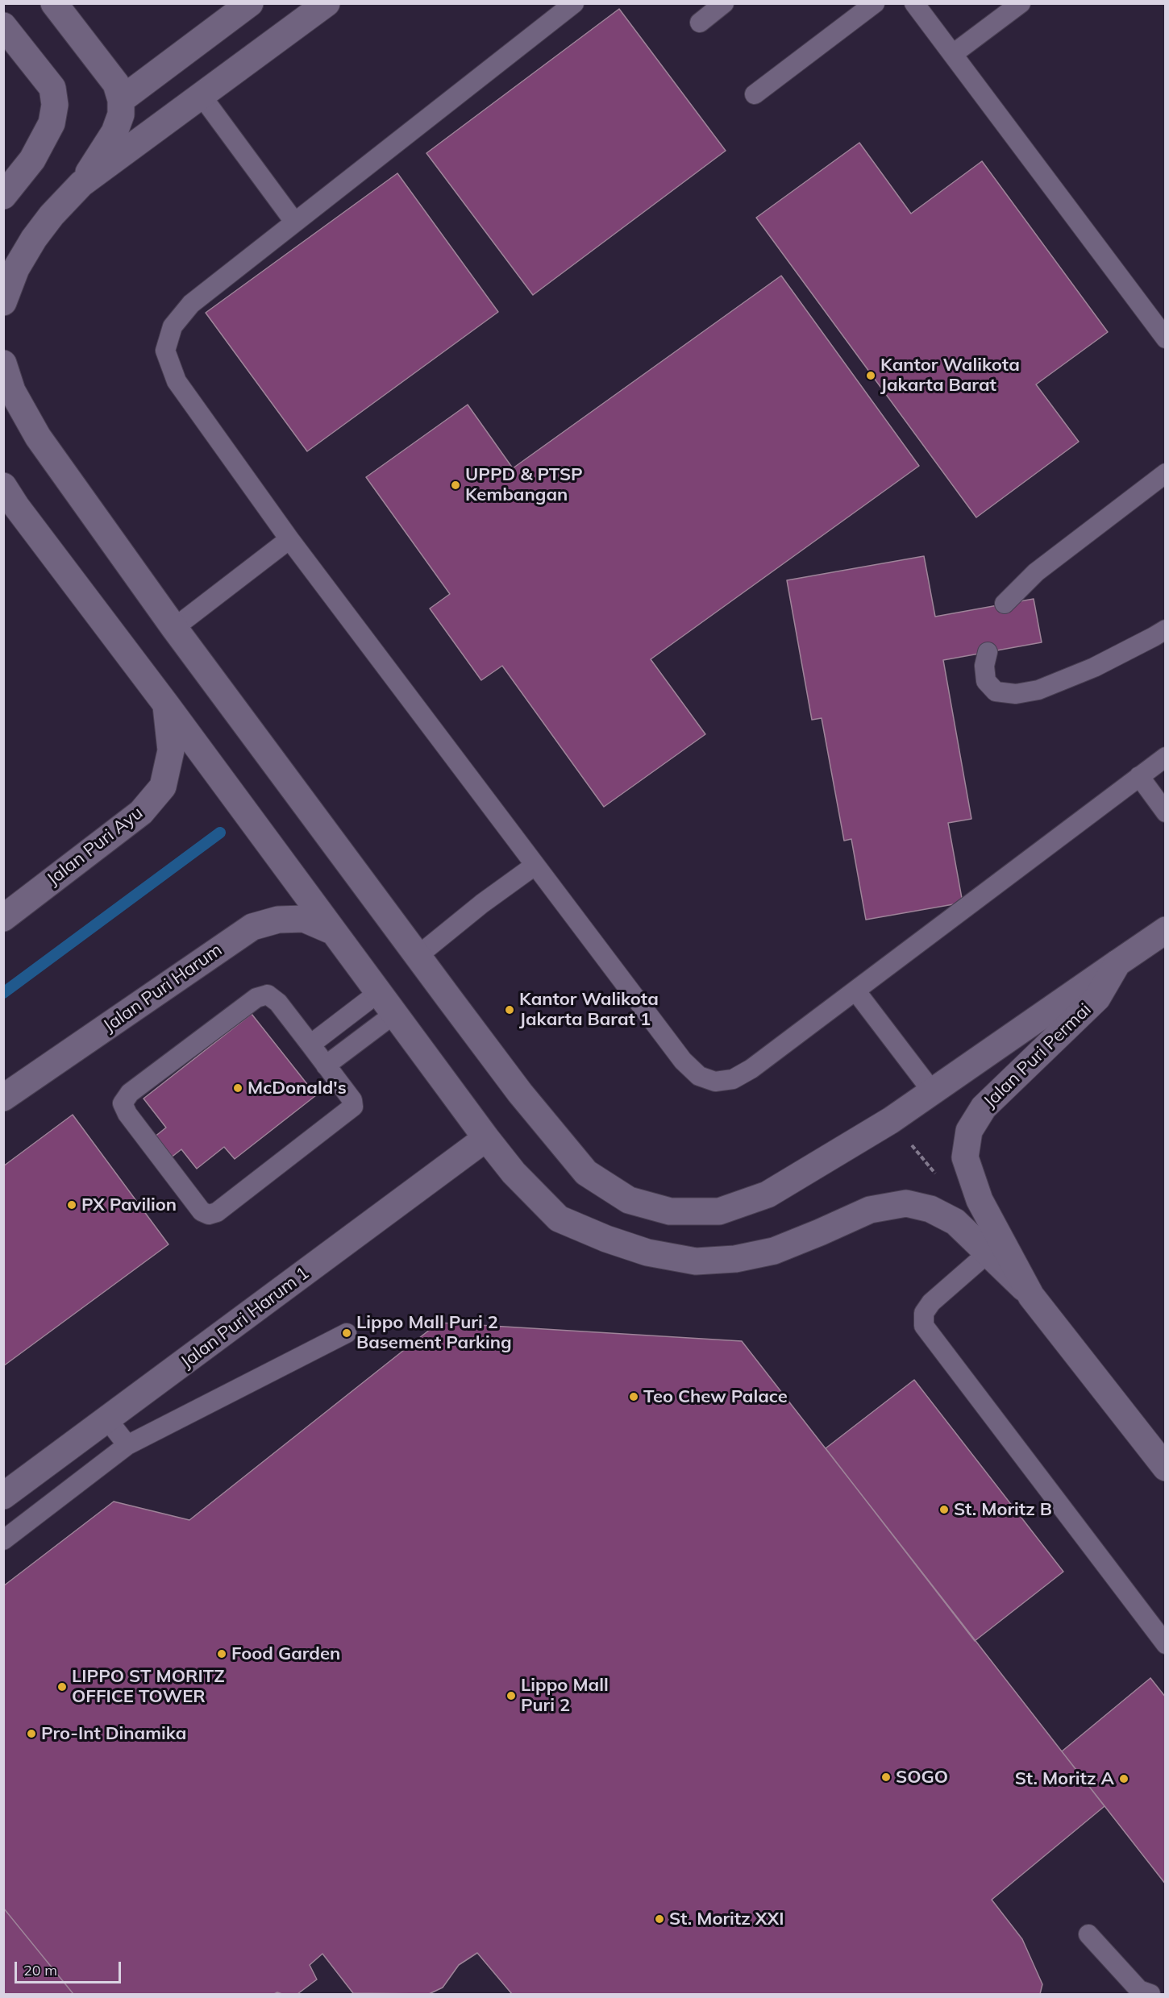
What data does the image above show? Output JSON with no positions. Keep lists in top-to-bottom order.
{
  "streets": {
    "street": [
      "Jalan Puri Ayu",
      "Jalan Puri Harum",
      "Jalan Puri Permai",
      "Jalan Puri Harum 1"
    ]
  },
  "places": [
    "Kantor Walikota Jakarta Barat",
    "UPPD & PTSP Kembangan",
    "Kantor Walikota Jakarta Barat 1",
    "McDonald's",
    "PX Pavilion",
    "Lippo Mall Puri 2 Basement Parking",
    "Teo Chew Palace",
    "St. Moritz B",
    "Food Garden",
    "LIPPO ST MORITZ OFFICE TOWER",
    "Lippo Mall Puri 2",
    "Pro-Int Dinamika",
    "SOGO",
    "St. Moritz A",
    "St. Moritz XXI"
  ],
  "scale_bar": "20 m"
}
